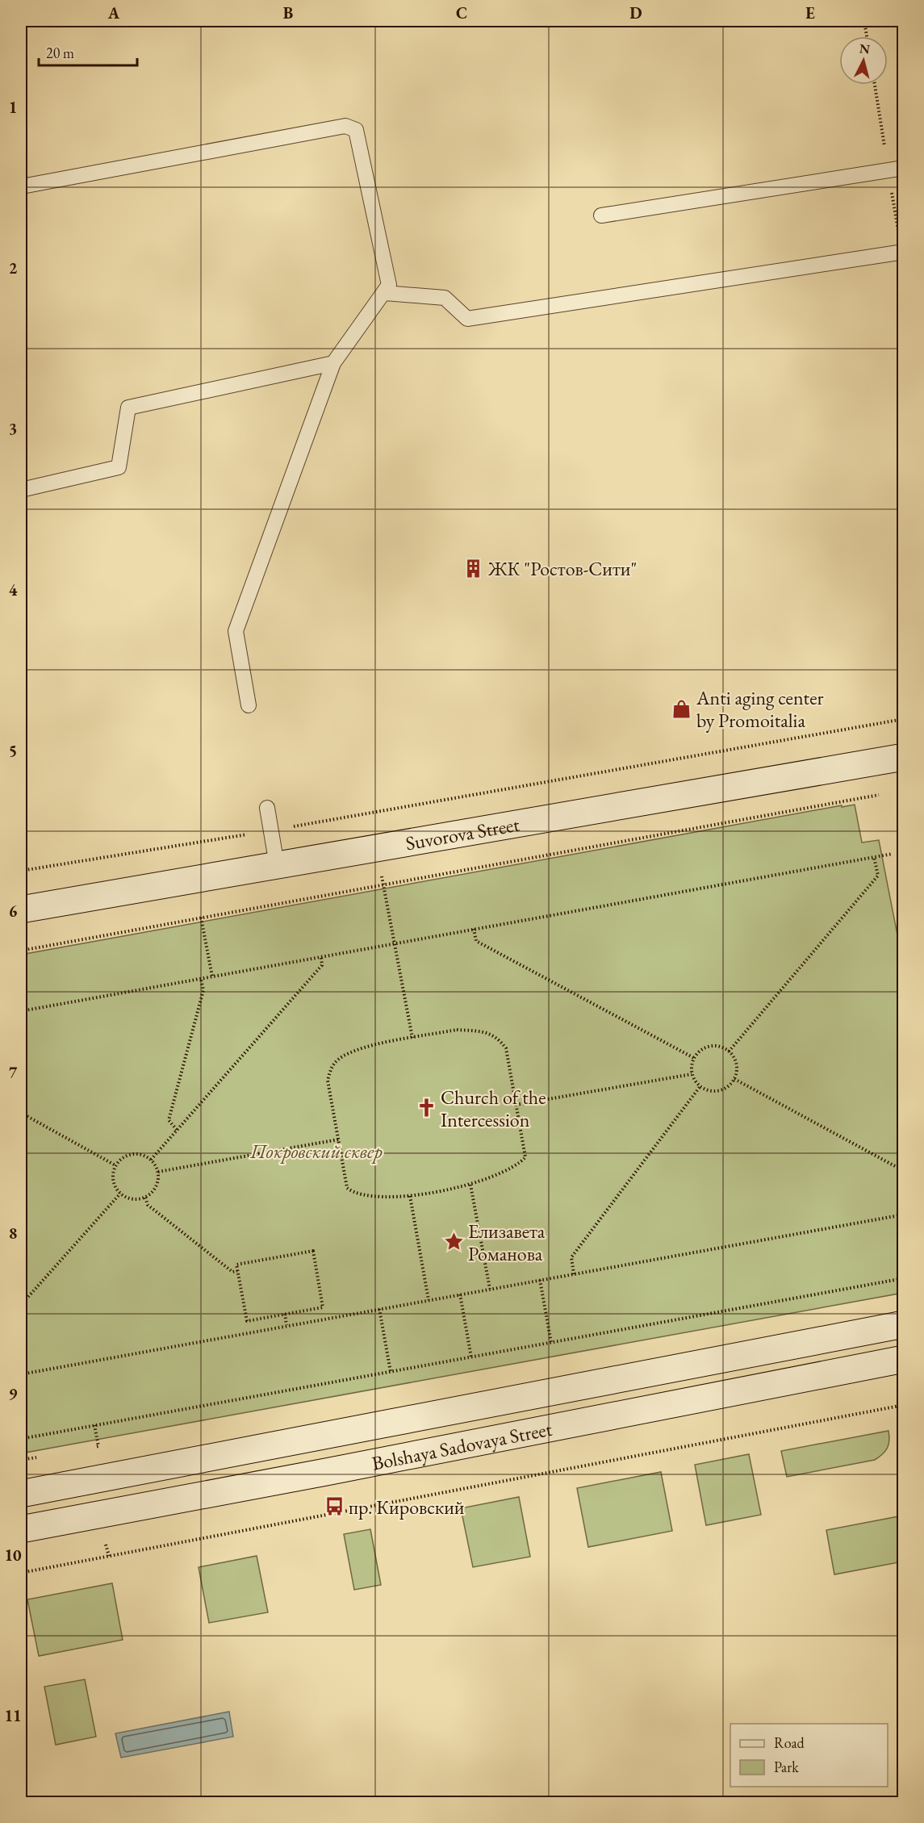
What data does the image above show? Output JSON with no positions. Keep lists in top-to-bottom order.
{
  "streets": {
    "main road": ["Suvorova Street", "Bolshaya Sadovaya Street"]
  },
  "parks": ["Покровский сквер"],
  "places": {
    "building": ["ЖК \"Ростов-Сити\""],
    "shop": ["Anti aging center by Promoitalia"],
    "church": ["Church of the Intercession"],
    "place": ["Елизавета Романова"],
    "bus stop": ["пр. Кировский"]
  },
  "legend": ["Road", "Park"],
  "scale_bar": "20 m",
  "north": "top",
  "grid": {
    "columns": [
      "A",
      "B",
      "C",
      "D",
      "E"
    ],
    "rows": [
      "1",
      "2",
      "3",
      "4",
      "5",
      "6",
      "7",
      "8",
      "9",
      "10",
      "11"
    ]
  }
}
